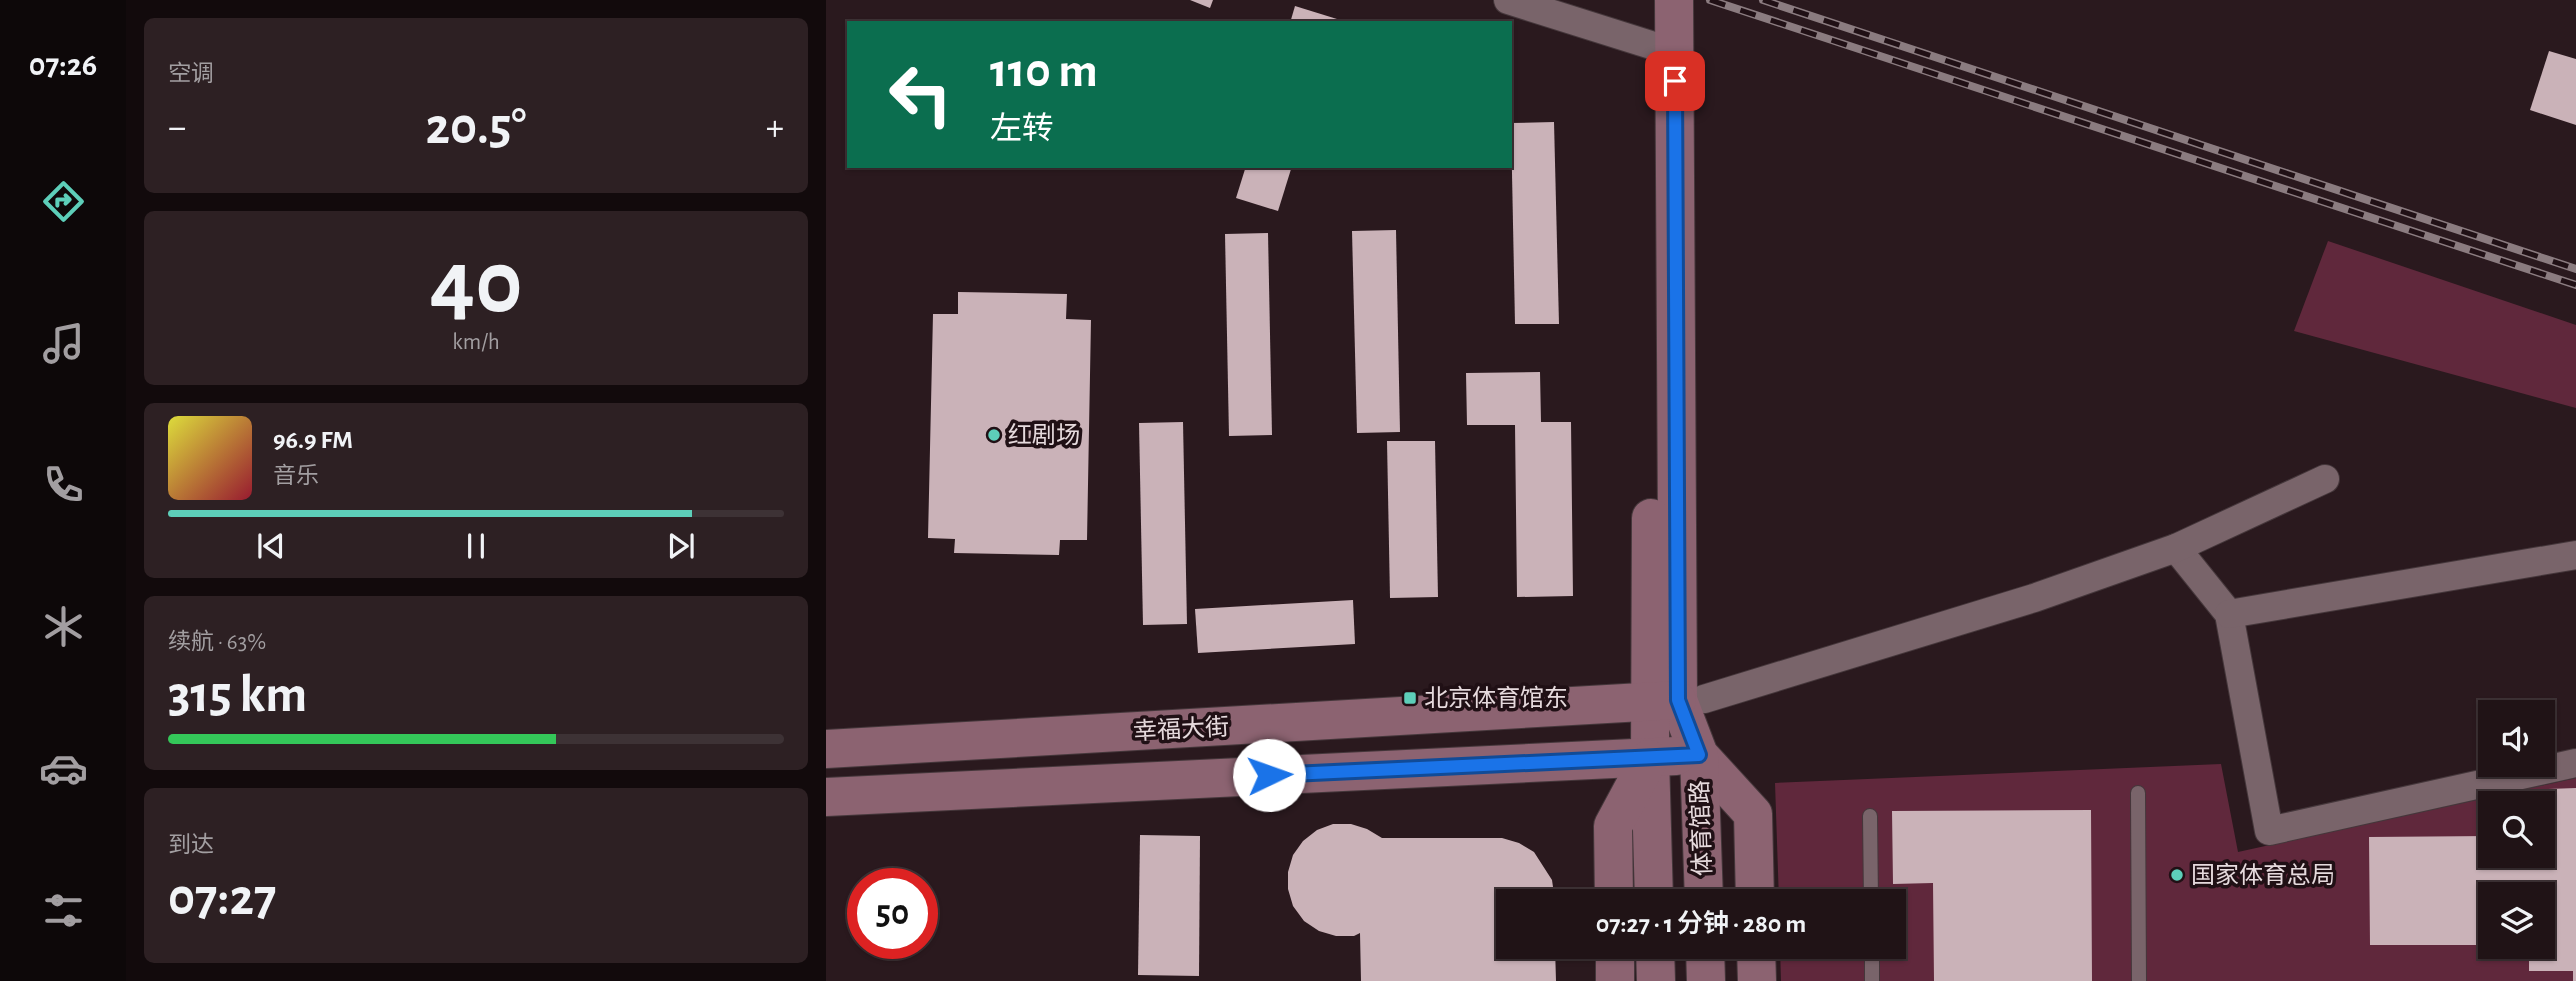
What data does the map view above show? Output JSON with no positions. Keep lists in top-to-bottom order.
{
  "streets": {
    "main road": ["幸福大街", "体育馆路"]
  },
  "crossings": [
    ["幸福大街", "体育馆路"]
  ],
  "places": {
    "other": ["红剧场", "国家体育总局"],
    "transit": ["北京体育馆东"]
  },
  "page": {
    "tabs": "07:26",
    "tile": [
      "空调",
      ["40", "km/h"],
      ["续航 · 63%", "315 km"],
      ["到达", "07:27"]
    ],
    "turn": ["110 m", "左转"],
    "heat": ["−", "20.5°", "+"],
    "song": ["96.9 FM", "音乐"],
    "limit": "50",
    "trip": "07:27 · 1 分钟 · 280 m"
  }
}
